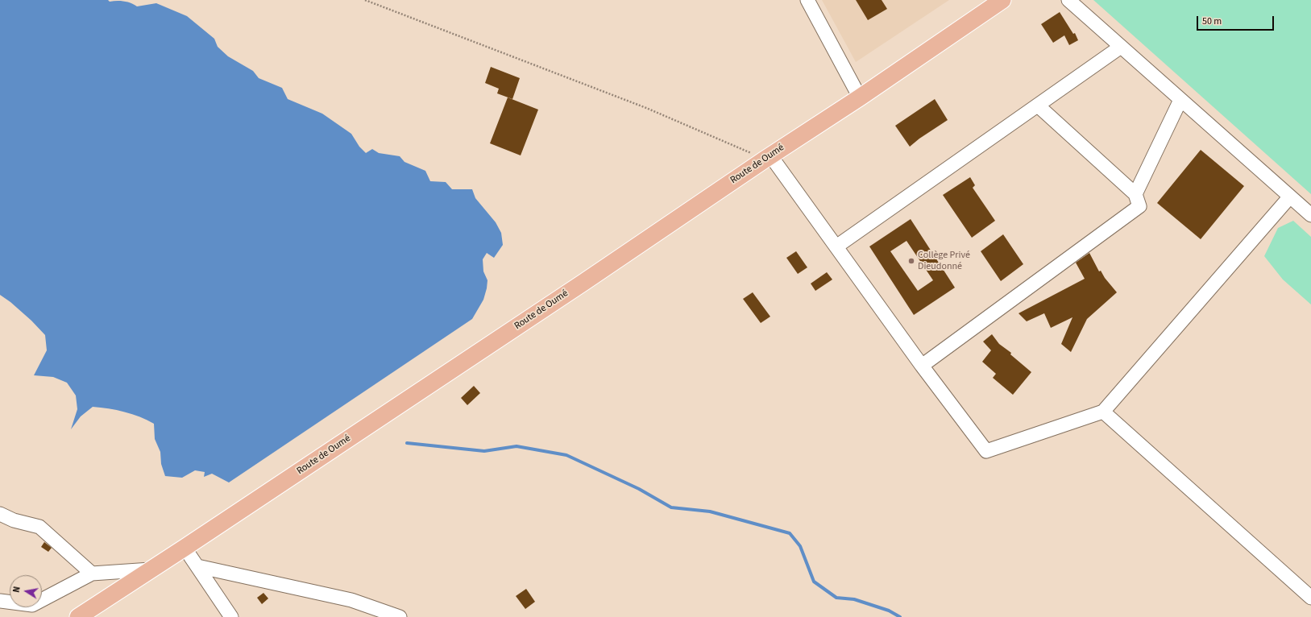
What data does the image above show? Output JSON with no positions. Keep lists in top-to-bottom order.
{
  "streets": {
    "main road": ["Route de Oumé"]
  },
  "places": ["Collège Privé Dieudonné"],
  "scale_bar": "50 m",
  "north": "left"
}
